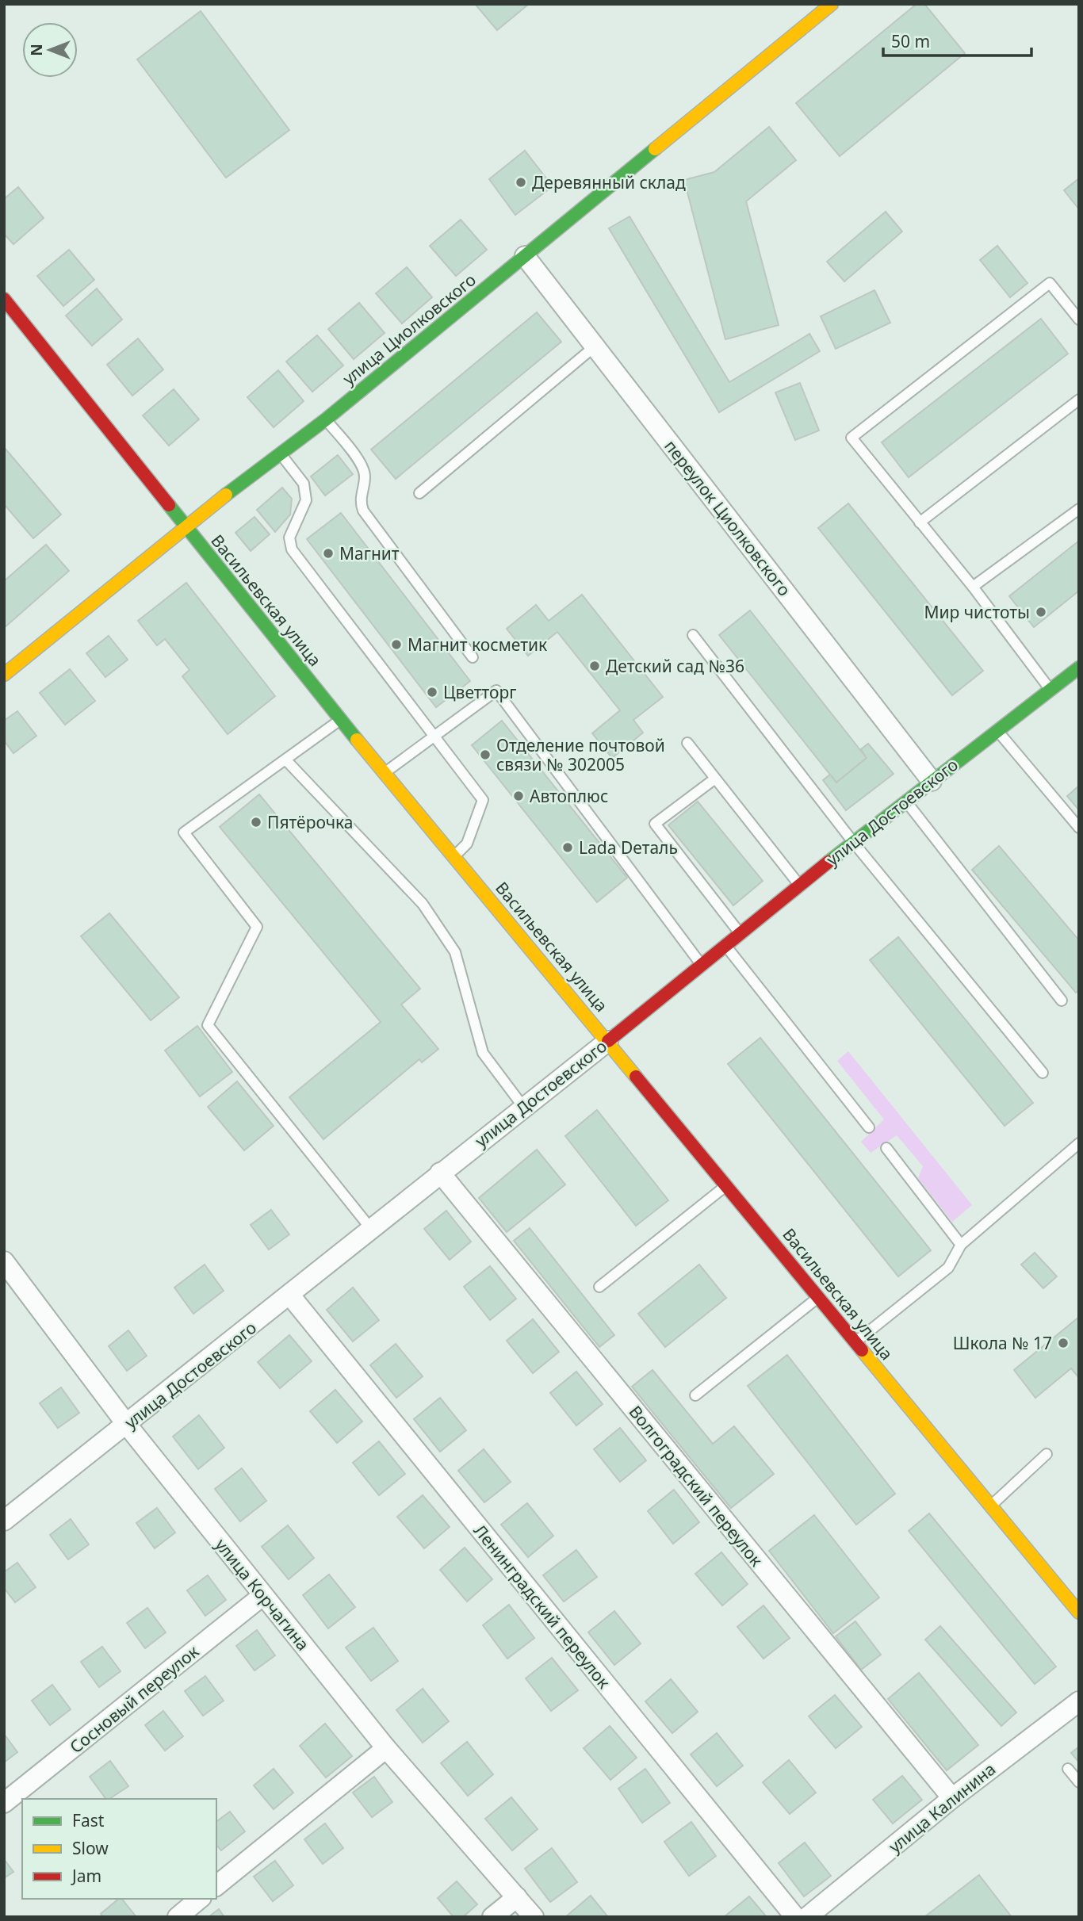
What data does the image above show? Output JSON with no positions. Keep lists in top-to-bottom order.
{
  "streets": {
    "main road": ["улица Циолковского", "Васильевская улица", "улица Достоевского"],
    "street": [
      "переулок Циолковского",
      "Волгоградский переулок",
      "улица Корчагина",
      "Ленинградский переулок",
      "Сосновый переулок",
      "улица Калинина"
    ]
  },
  "crossings": [
    ["улица Циолковского", "переулок Циолковского"],
    ["улица Циолковского", "Васильевская улица"],
    ["переулок Циолковского", "улица Достоевского"],
    ["Васильевская улица", "улица Достоевского"],
    ["улица Достоевского", "Волгоградский переулок"],
    ["улица Достоевского", "улица Корчагина"],
    ["улица Достоевского", "Ленинградский переулок"],
    ["Волгоградский переулок", "улица Калинина"],
    ["улица Корчагина", "Сосновый переулок"]
  ],
  "places": [
    "Деревянный склад",
    "Магнит",
    "Мир чистоты",
    "Магнит косметик",
    "Детский сад №36",
    "Цветторг",
    "Отделение почтовой связи № 302005",
    "Автоплюс",
    "Пятёрочка",
    "Lada Dеталь",
    "Школа № 17"
  ],
  "legend": ["Fast", "Slow", "Jam"],
  "scale_bar": "50 m",
  "north": "left"
}
